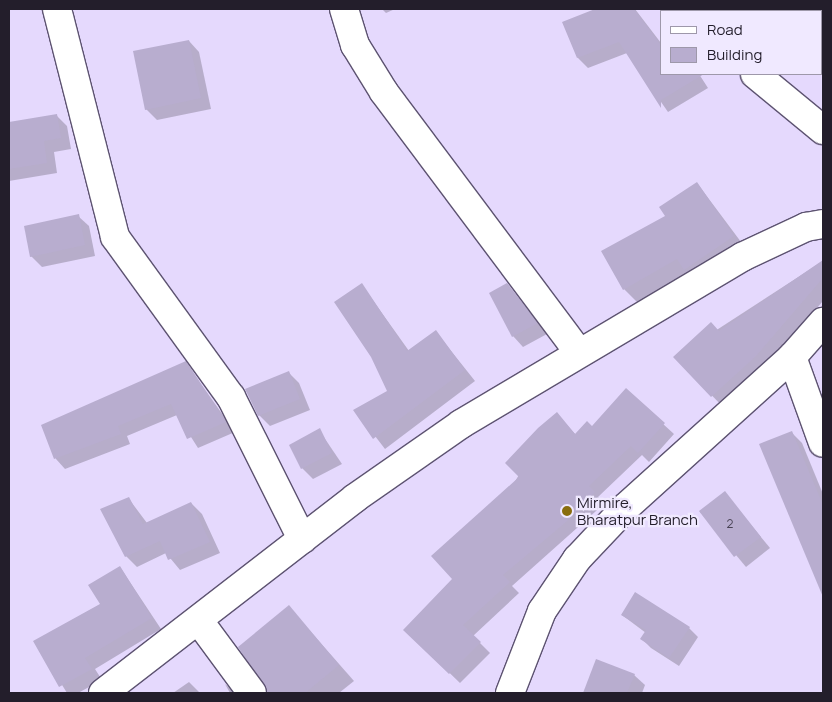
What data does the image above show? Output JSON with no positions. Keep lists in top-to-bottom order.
{
  "places": ["Mirmire, Bharatpur Branch"],
  "house_numbers": ["2"],
  "legend": ["Road", "Building"]
}
